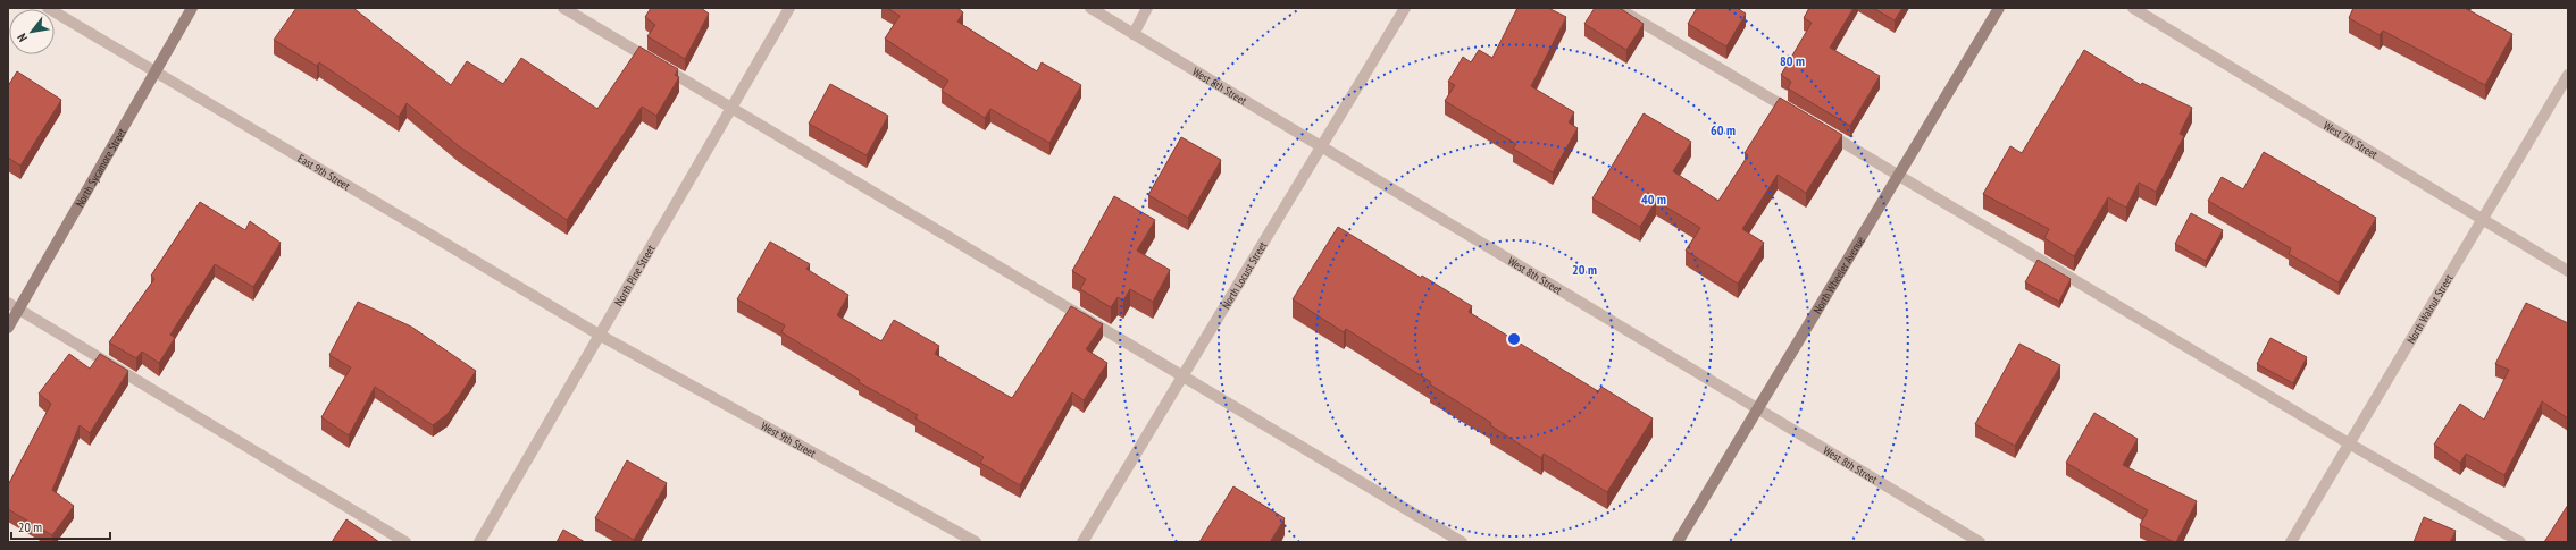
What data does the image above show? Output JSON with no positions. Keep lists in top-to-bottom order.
{
  "streets": {
    "street": [
      "West 8th Street",
      "West 7th Street",
      "North Sycamore Street",
      "East 9th Street",
      "North Locust Street",
      "North Wheeler Avenue",
      "North Pine Street",
      "North Walnut Street",
      "West 9th Street"
    ]
  },
  "crossings": [
    ["West 8th Street", "North Locust Street"],
    ["West 8th Street", "North Wheeler Avenue"],
    ["West 7th Street", "North Walnut Street"],
    ["North Sycamore Street", "East 9th Street"],
    ["East 9th Street", "North Pine Street"],
    ["East 9th Street", "West 9th Street"],
    ["North Pine Street", "West 9th Street"]
  ],
  "scale_bar": "20 m",
  "north": "bottom left",
  "rings": [
    "80 m",
    "60 m",
    "40 m",
    "20 m"
  ]
}
